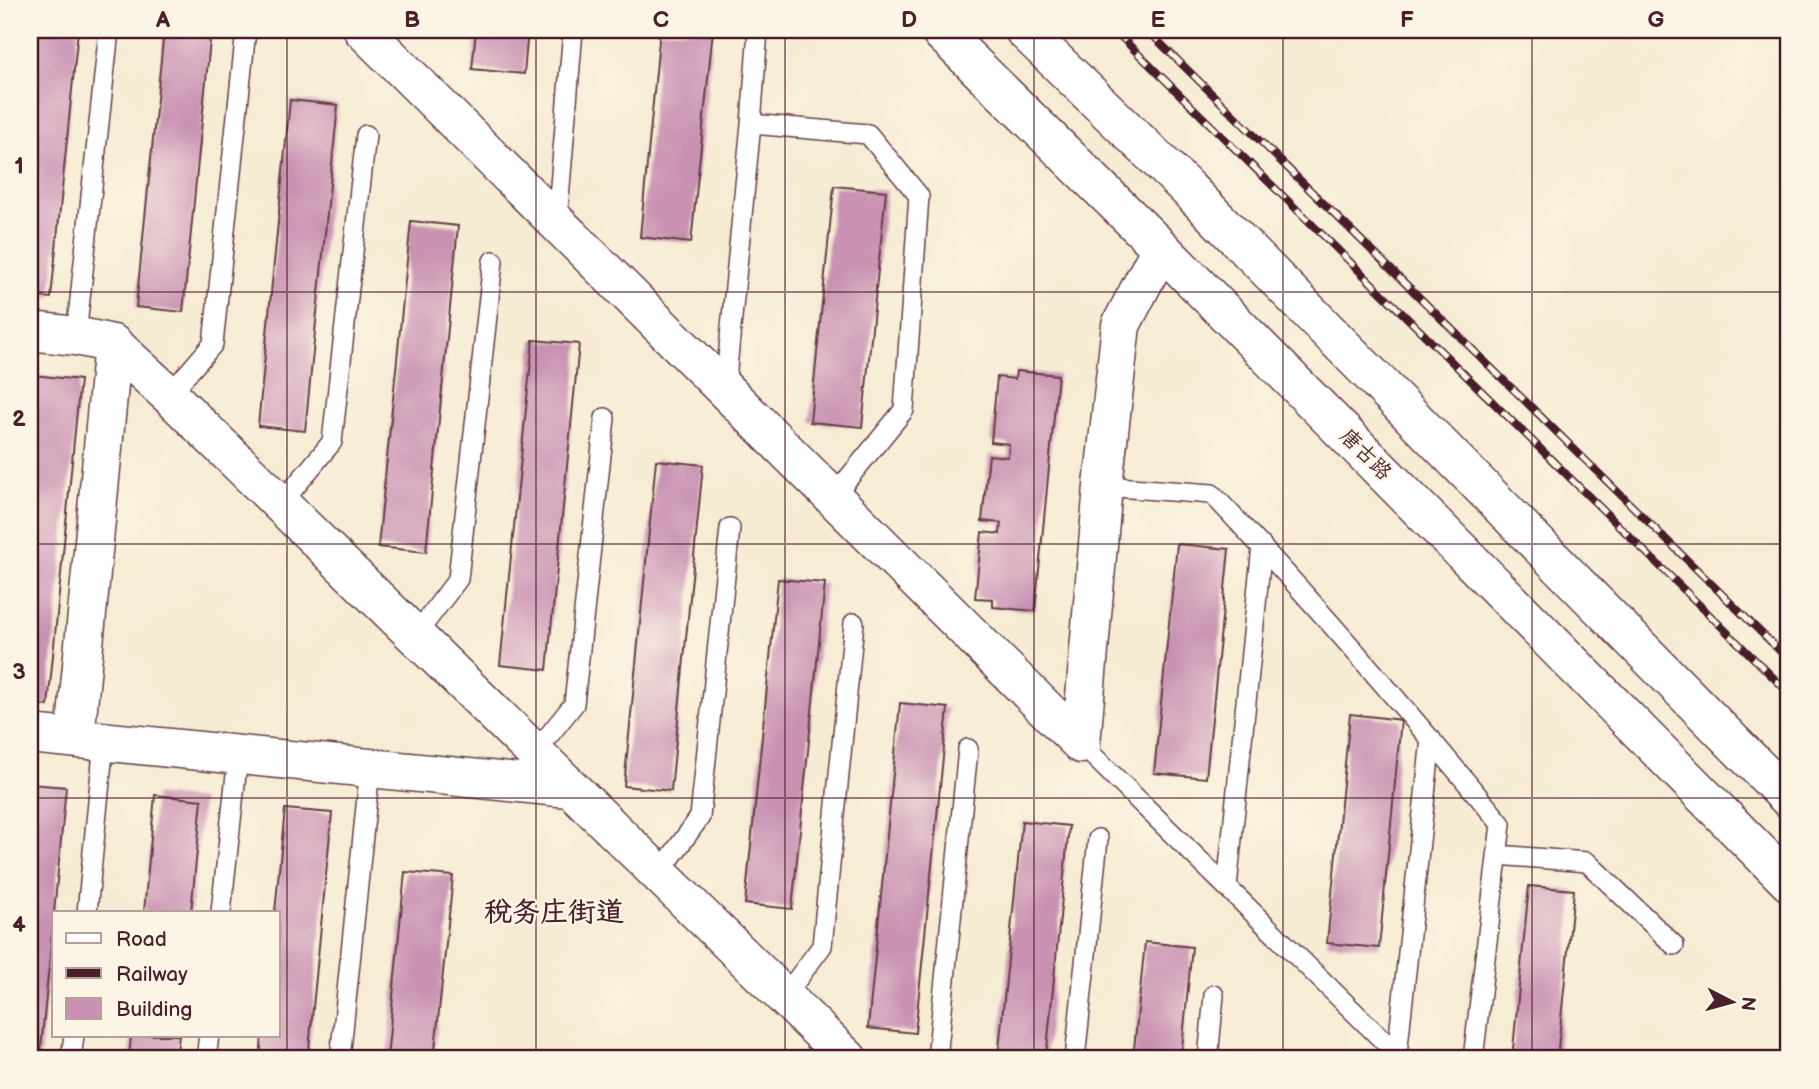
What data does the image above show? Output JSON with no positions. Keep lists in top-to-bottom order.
{
  "streets": {
    "street": ["唐古路"]
  },
  "districts": ["税务庄街道"],
  "legend": ["Road", "Railway", "Building"],
  "north": "right",
  "grid": {
    "columns": [
      "A",
      "B",
      "C",
      "D",
      "E",
      "F",
      "G"
    ],
    "rows": [
      "1",
      "2",
      "3",
      "4"
    ]
  }
}
